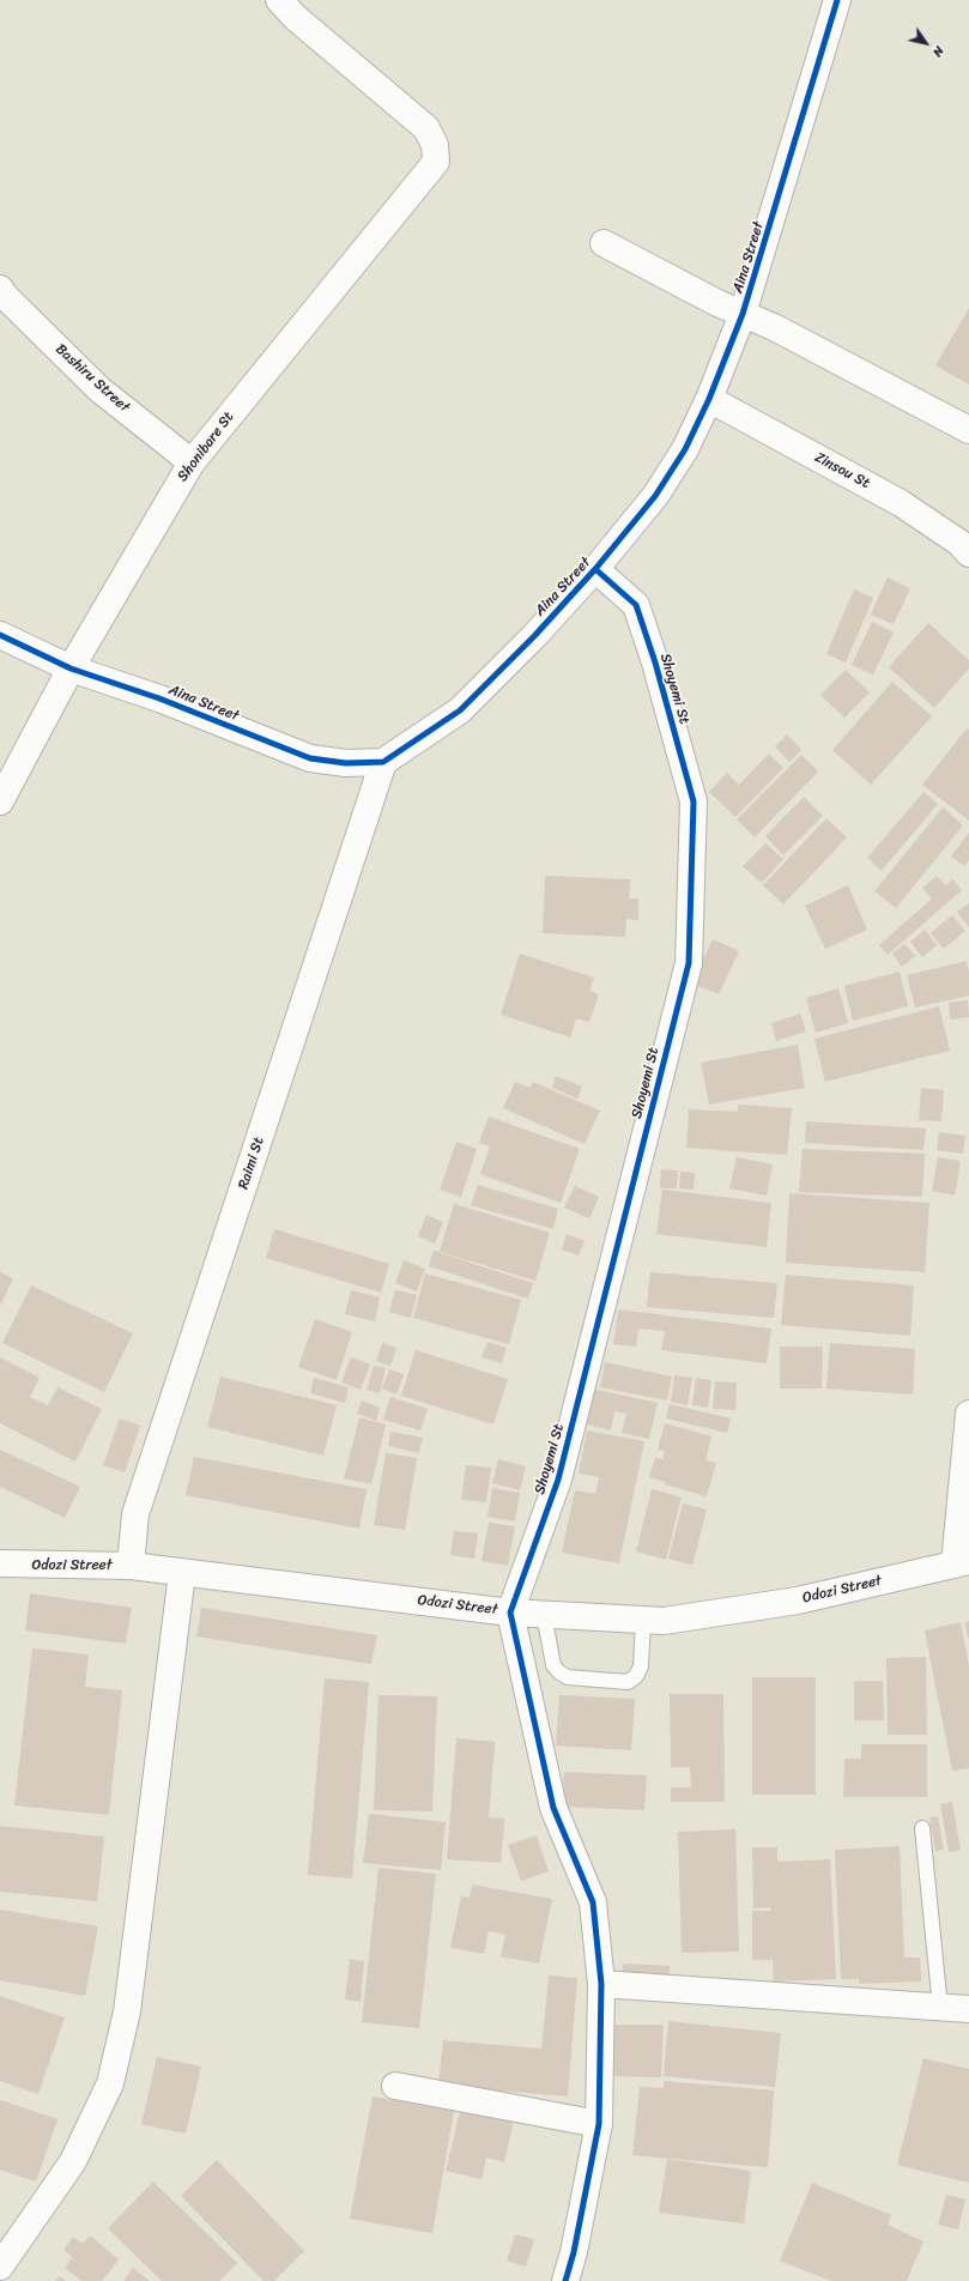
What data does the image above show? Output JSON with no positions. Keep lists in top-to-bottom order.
{
  "streets": {
    "street": [
      "Aina Street",
      "Bashiru Street",
      "Shonibare St",
      "Zinsou St",
      "Shoyemi St",
      "Raimi St",
      "Odozi Street"
    ]
  },
  "crossings": [
    ["Aina Street", "Shonibare St"],
    ["Aina Street", "Zinsou St"],
    ["Aina Street", "Shoyemi St"],
    ["Aina Street", "Raimi St"],
    ["Bashiru Street", "Shonibare St"],
    ["Shoyemi St", "Odozi Street"],
    ["Raimi St", "Odozi Street"]
  ],
  "north": "bottom right"
}
